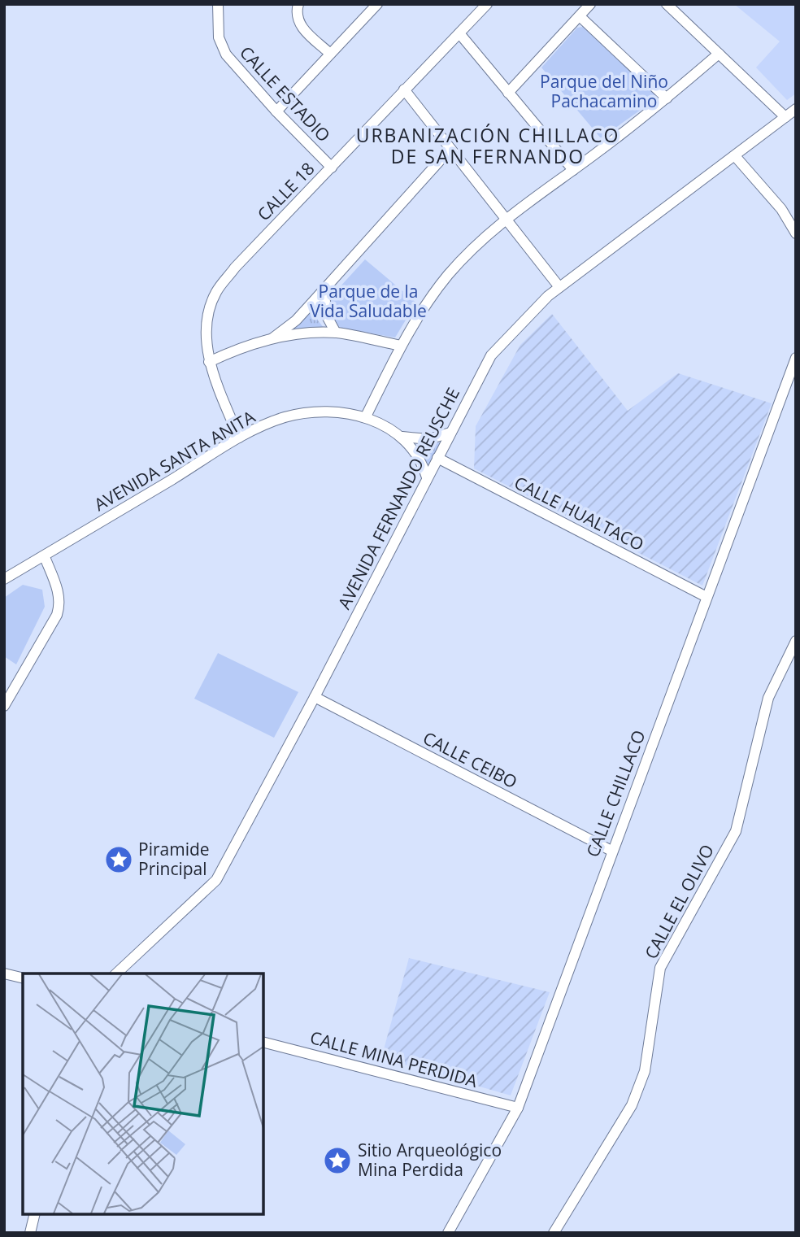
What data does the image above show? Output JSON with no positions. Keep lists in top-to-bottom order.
{
  "streets": {
    "street": [
      "CALLE ESTADIO",
      "CALLE 18",
      "AVENIDA SANTA ANITA",
      "AVENIDA FERNANDO REUSCHE",
      "CALLE HUALTACO",
      "CALLE CEIBO",
      "CALLE CHILLACO",
      "CALLE EL OLIVO",
      "CALLE MINA PERDIDA"
    ]
  },
  "crossings": [
    ["CALLE ESTADIO", "CALLE 18"],
    ["CALLE 18", "AVENIDA SANTA ANITA"],
    ["AVENIDA SANTA ANITA", "AVENIDA FERNANDO REUSCHE"],
    ["AVENIDA FERNANDO REUSCHE", "CALLE HUALTACO"],
    ["AVENIDA FERNANDO REUSCHE", "CALLE CEIBO"],
    ["CALLE HUALTACO", "CALLE CHILLACO"],
    ["CALLE CEIBO", "CALLE CHILLACO"],
    ["CALLE CHILLACO", "CALLE MINA PERDIDA"]
  ],
  "districts": ["URBANIZACIÓN CHILLACO DE SAN FERNANDO"],
  "parks": ["Parque del Niño Pachacamino", "Parque de la Vida Saludable"],
  "places": {
    "place": ["Piramide Principal", "Sitio Arqueológico Mina Perdida"]
  }
}
